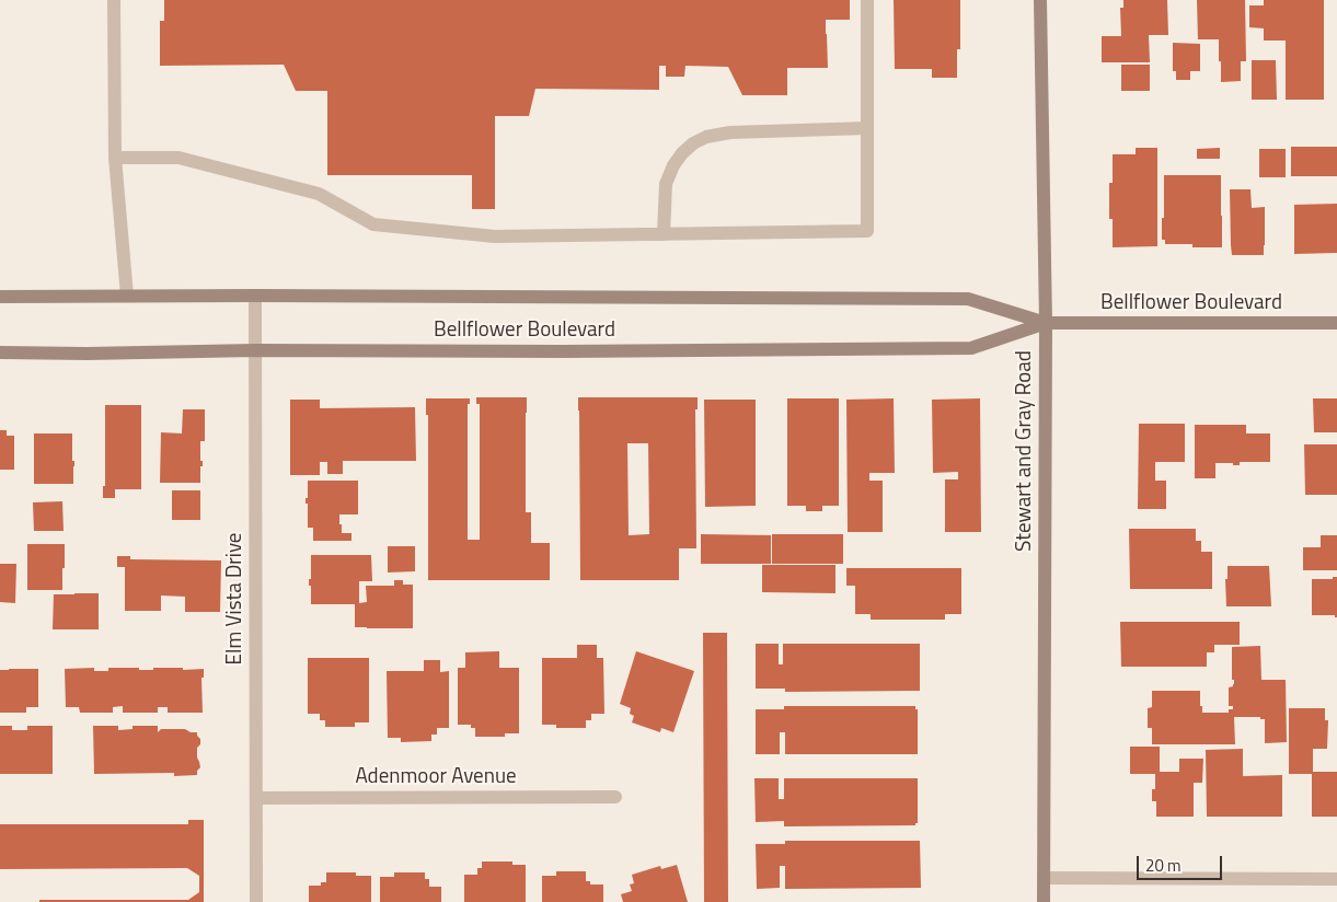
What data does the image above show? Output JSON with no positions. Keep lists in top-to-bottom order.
{
  "streets": {
    "main road": ["Bellflower Boulevard", "Stewart and Gray Road"],
    "street": ["Elm Vista Drive", "Adenmoor Avenue"]
  },
  "crossings": [
    ["Bellflower Boulevard", "Stewart and Gray Road"],
    ["Bellflower Boulevard", "Elm Vista Drive"],
    ["Elm Vista Drive", "Adenmoor Avenue"]
  ],
  "scale_bar": "20 m"
}
